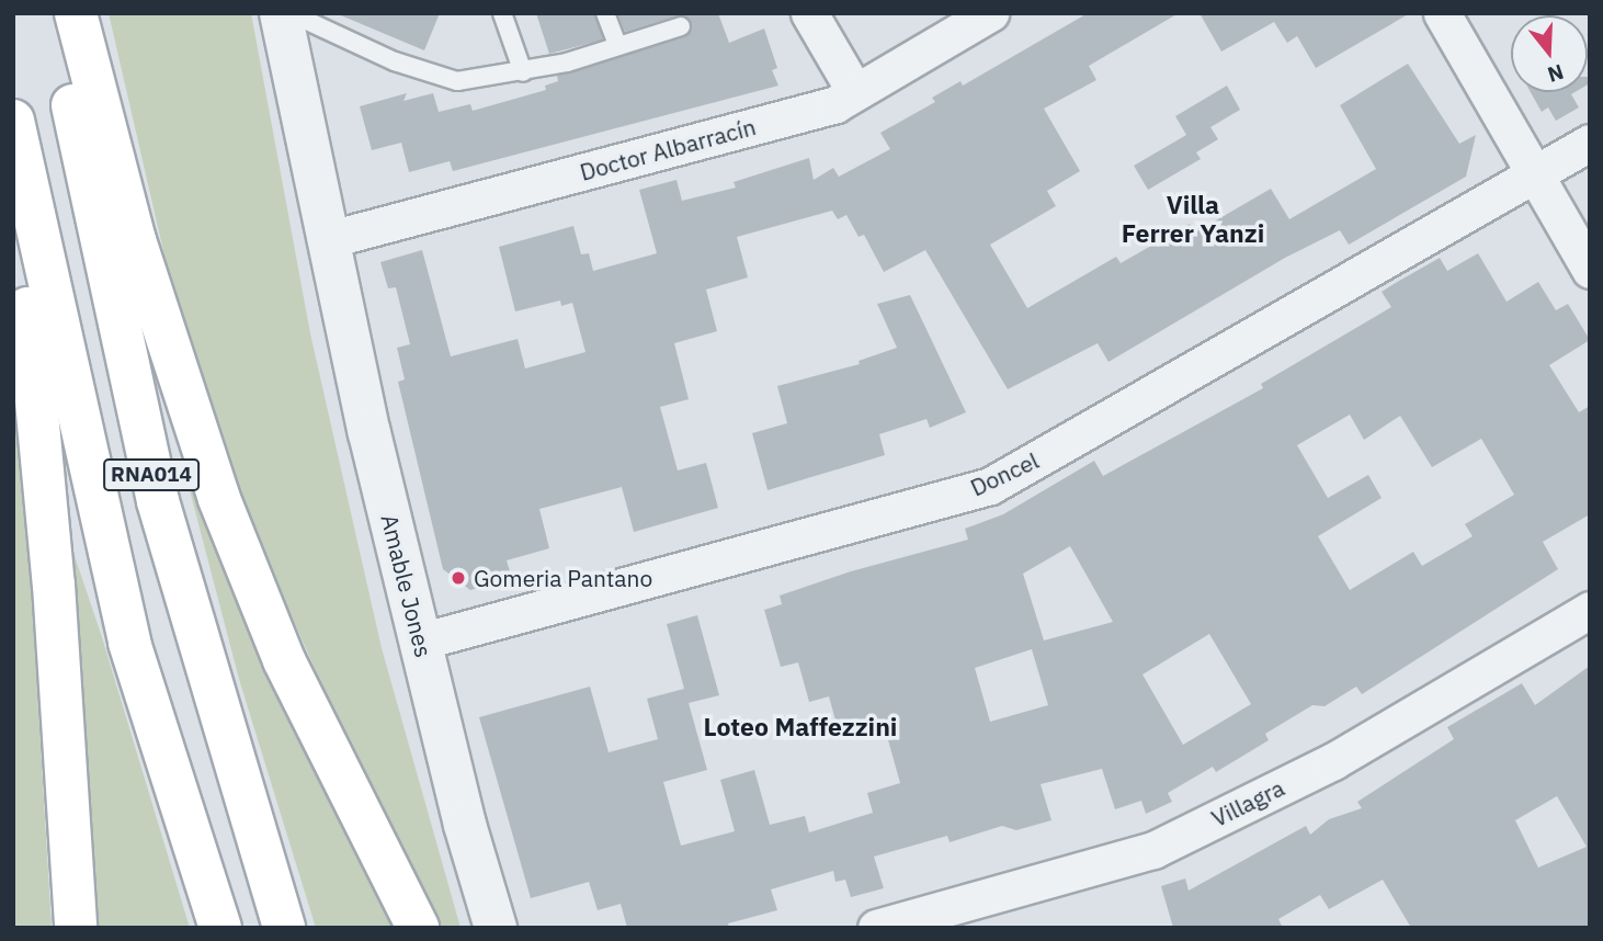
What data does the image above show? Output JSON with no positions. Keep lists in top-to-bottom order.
{
  "streets": {
    "highway": ["RNA014"],
    "street": [
      "Doctor Albarracín",
      "Doncel",
      "Amable Jones",
      "Villagra"
    ]
  },
  "crossings": [
    ["Doctor Albarracín", "Amable Jones"],
    ["Doncel", "Amable Jones"]
  ],
  "districts": ["Villa Ferrer Yanzi", "Loteo Maffezzini"],
  "places": ["Gomeria Pantano"],
  "north": "bottom"
}
